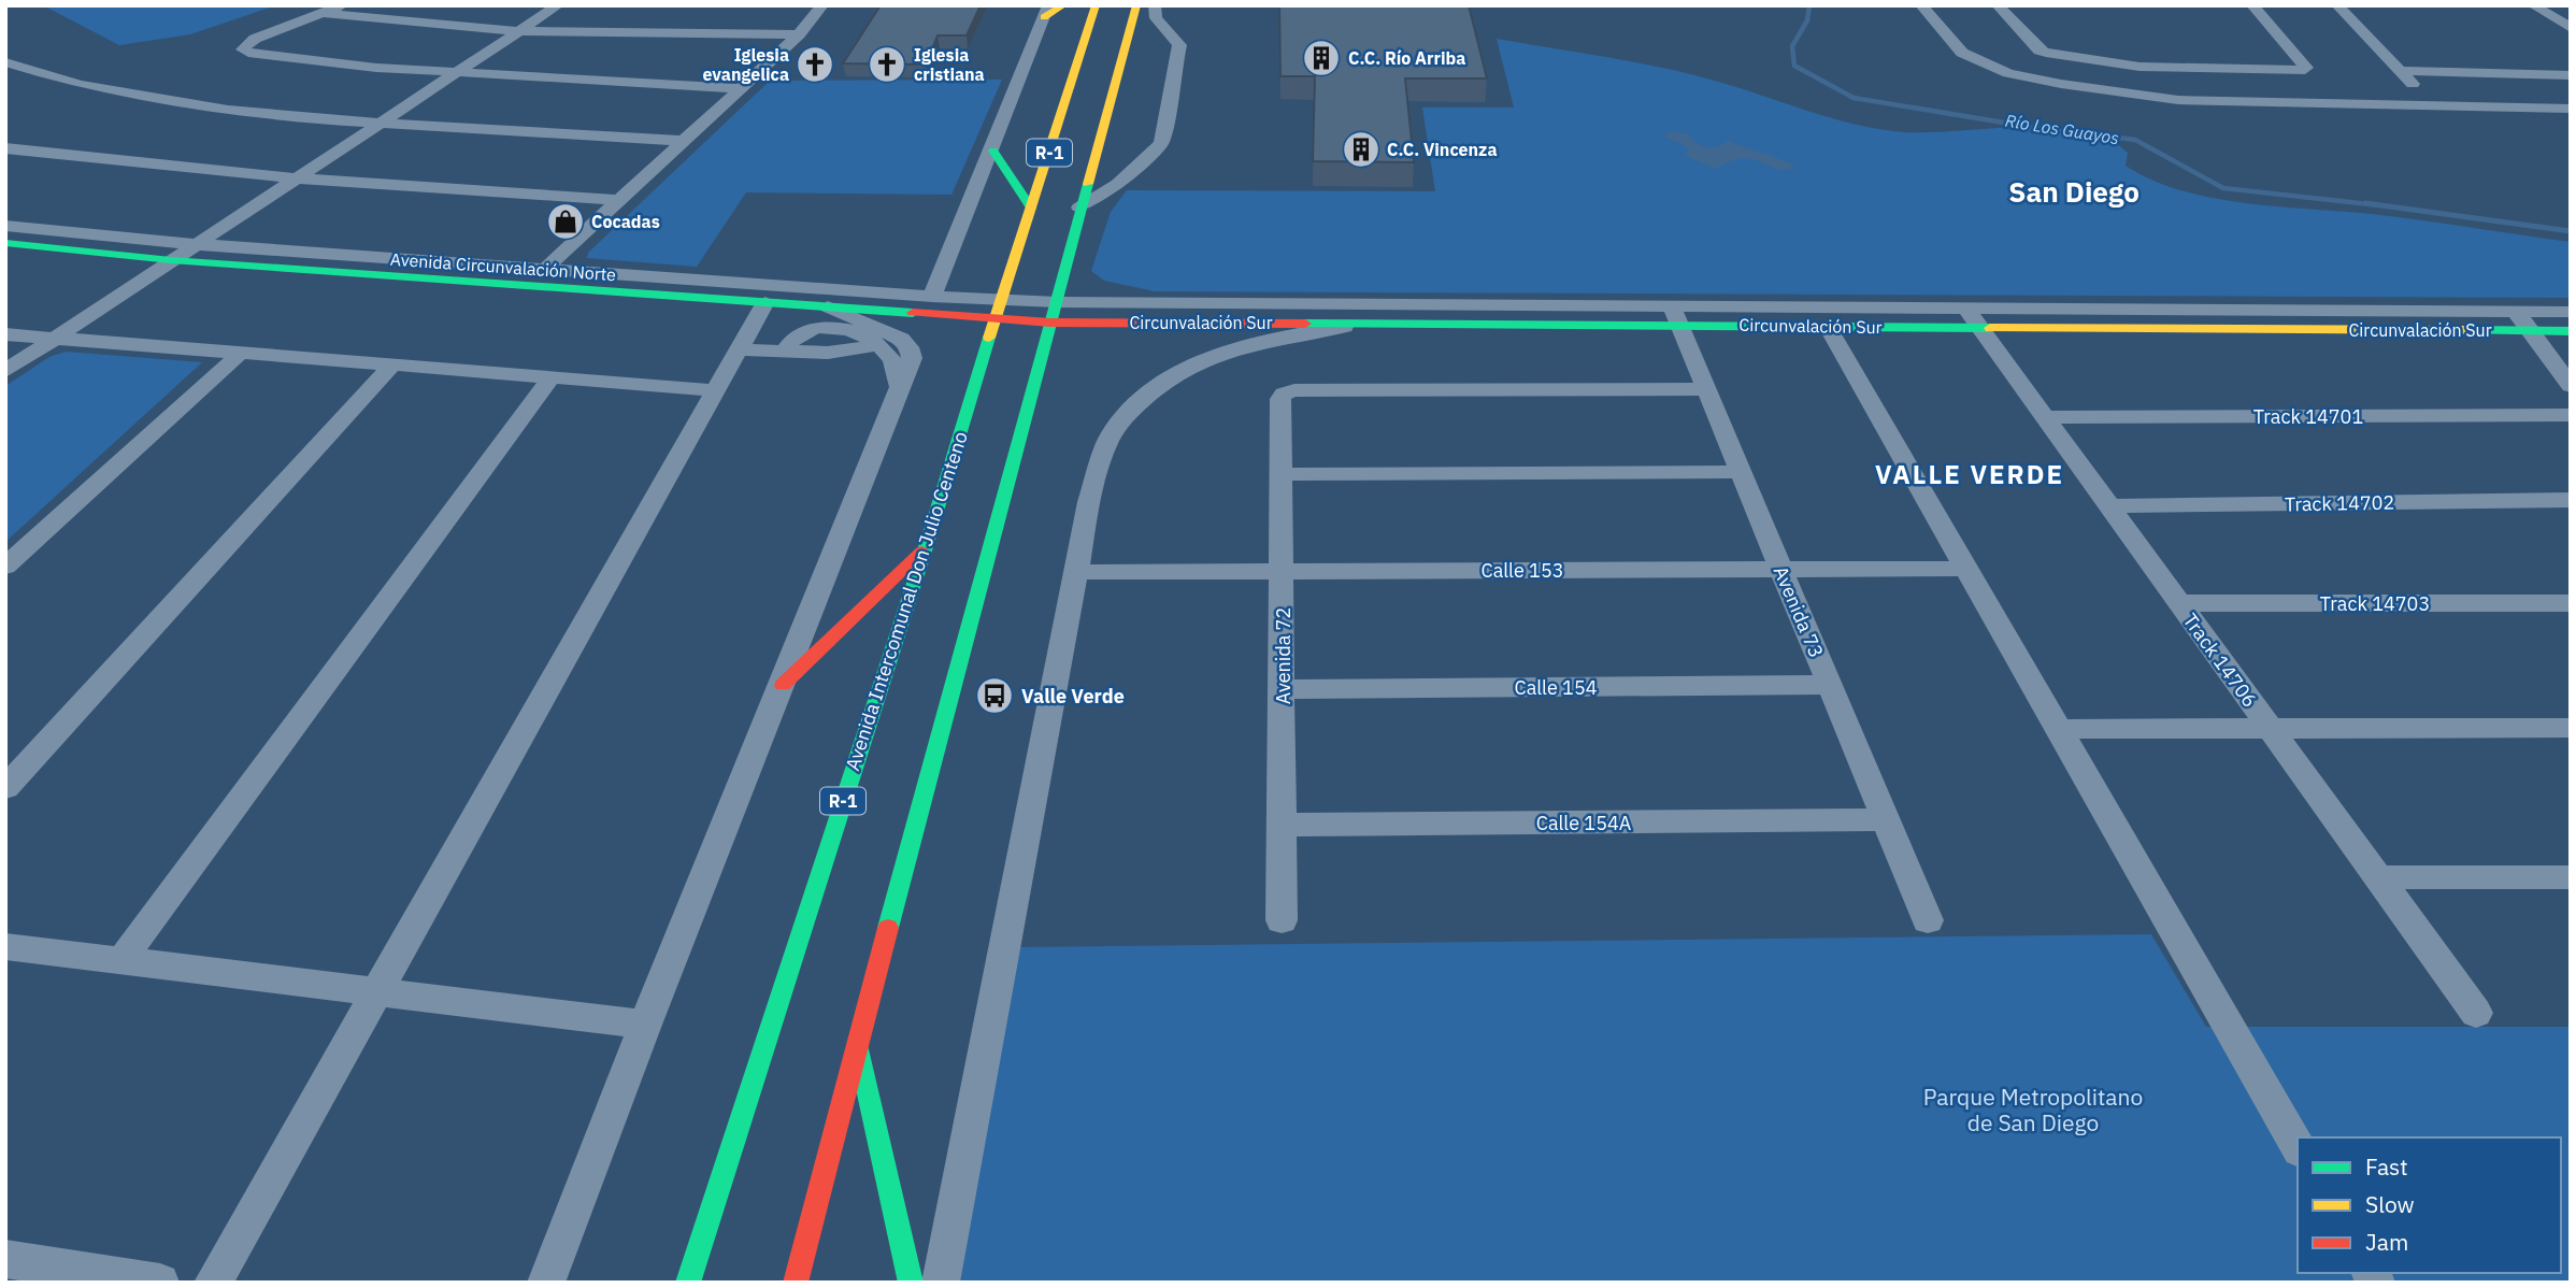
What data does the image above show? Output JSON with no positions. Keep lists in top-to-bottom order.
{
  "streets": {
    "main road": [
      "R-1",
      "Avenida Circunvalación Norte",
      "Circunvalación Sur",
      "Avenida Intercomunal Don Julio Centeno"
    ],
    "street": [
      "Track 14701",
      "Track 14702",
      "Calle 153",
      "Track 14703",
      "Avenida 73",
      "Avenida 72",
      "Track 14706",
      "Calle 154",
      "Calle 154A"
    ]
  },
  "crossings": [
    ["R-1", "Circunvalación Sur"],
    ["Avenida Circunvalación Norte", "Circunvalación Sur"],
    ["Avenida Circunvalación Norte", "Avenida Intercomunal Don Julio Centeno"],
    ["Circunvalación Sur", "Avenida Intercomunal Don Julio Centeno"],
    ["Circunvalación Sur", "Avenida 73"],
    ["Circunvalación Sur", "Track 14706"],
    ["Track 14701", "Track 14706"],
    ["Track 14702", "Track 14706"],
    ["Calle 153", "Avenida 73"],
    ["Calle 153", "Avenida 72"],
    ["Track 14703", "Track 14706"],
    ["Avenida 73", "Avenida 72"],
    ["Avenida 73", "Calle 154"],
    ["Avenida 73", "Calle 154A"],
    ["Avenida 72", "Calle 154"],
    ["Avenida 72", "Calle 154A"]
  ],
  "districts": ["San Diego", "VALLE VERDE"],
  "water": ["Río Los Guayos"],
  "parks": ["Parque Metropolitano de San Diego"],
  "places": {
    "building": ["C.C. Río Arriba", "C.C. Vincenza"],
    "church": ["Iglesia evangelica", "Iglesia cristiana"],
    "shop": ["Cocadas"],
    "bus stop": ["Valle Verde"]
  },
  "legend": ["Fast", "Slow", "Jam"]
}
